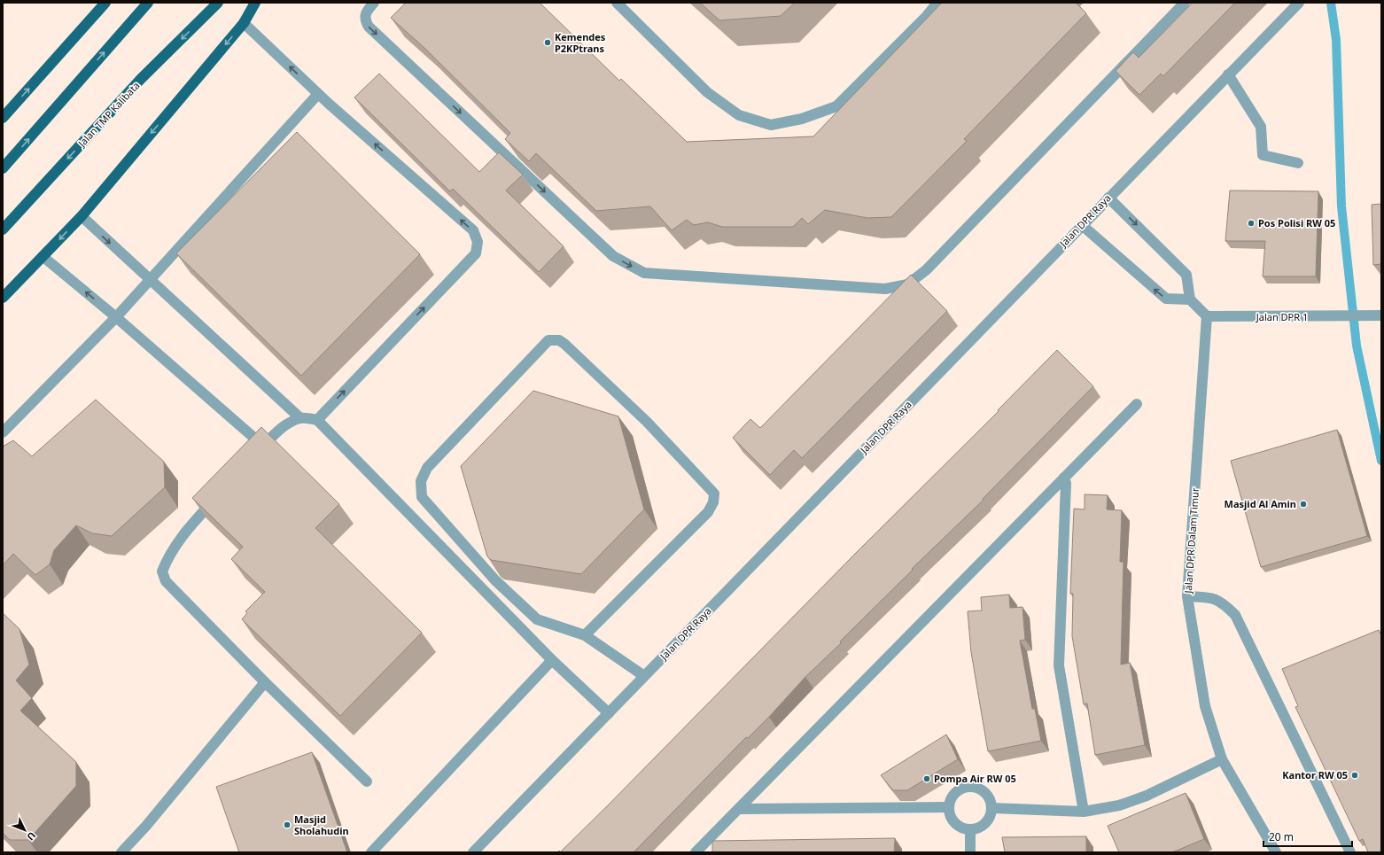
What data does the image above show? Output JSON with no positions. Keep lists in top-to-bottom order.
{
  "streets": {
    "main road": ["Jalan TMP Kalibata"],
    "street": ["Jalan DPR Raya", "Jalan DPR 1", "Jalan DPR Dalam Timur"]
  },
  "crossings": [
    ["Jalan DPR 1", "Jalan DPR Dalam Timur"]
  ],
  "places": [
    "Kemendes P2KPtrans",
    "Pos Polisi RW 05",
    "Masjid Al Amin",
    "Kantor RW 05",
    "Pompa Air RW 05",
    "Masjid Sholahudin"
  ],
  "scale_bar": "20 m",
  "north": "bottom right"
}
